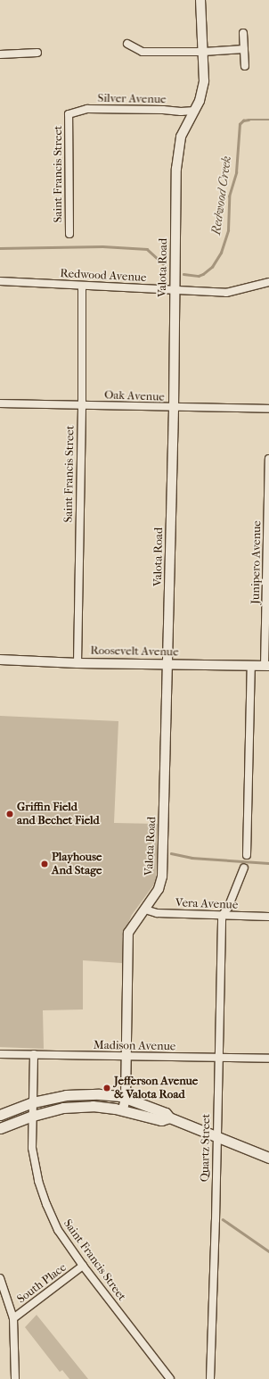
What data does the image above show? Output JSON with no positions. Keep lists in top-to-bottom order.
{
  "streets": {
    "street": [
      "Silver Avenue",
      "Saint Francis Street",
      "Valota Road",
      "Redwood Avenue",
      "Oak Avenue",
      "Junipero Avenue",
      "Roosevelt Avenue",
      "Vera Avenue",
      "Madison Avenue",
      "Quartz Street",
      "South Place"
    ]
  },
  "crossings": [
    ["Silver Avenue", "Saint Francis Street"],
    ["Silver Avenue", "Valota Road"],
    ["Saint Francis Street", "Redwood Avenue"],
    ["Saint Francis Street", "Oak Avenue"],
    ["Saint Francis Street", "Roosevelt Avenue"],
    ["Saint Francis Street", "Madison Avenue"],
    ["Saint Francis Street", "South Place"],
    ["Valota Road", "Redwood Avenue"],
    ["Valota Road", "Oak Avenue"],
    ["Valota Road", "Roosevelt Avenue"],
    ["Valota Road", "Vera Avenue"],
    ["Valota Road", "Madison Avenue"],
    ["Junipero Avenue", "Roosevelt Avenue"],
    ["Vera Avenue", "Quartz Street"],
    ["Madison Avenue", "Quartz Street"]
  ],
  "water": ["Redwood Creek"],
  "places": ["Griffin Field and Bechet Field", "Playhouse And Stage", "Jefferson Avenue & Valota Road"]
}
